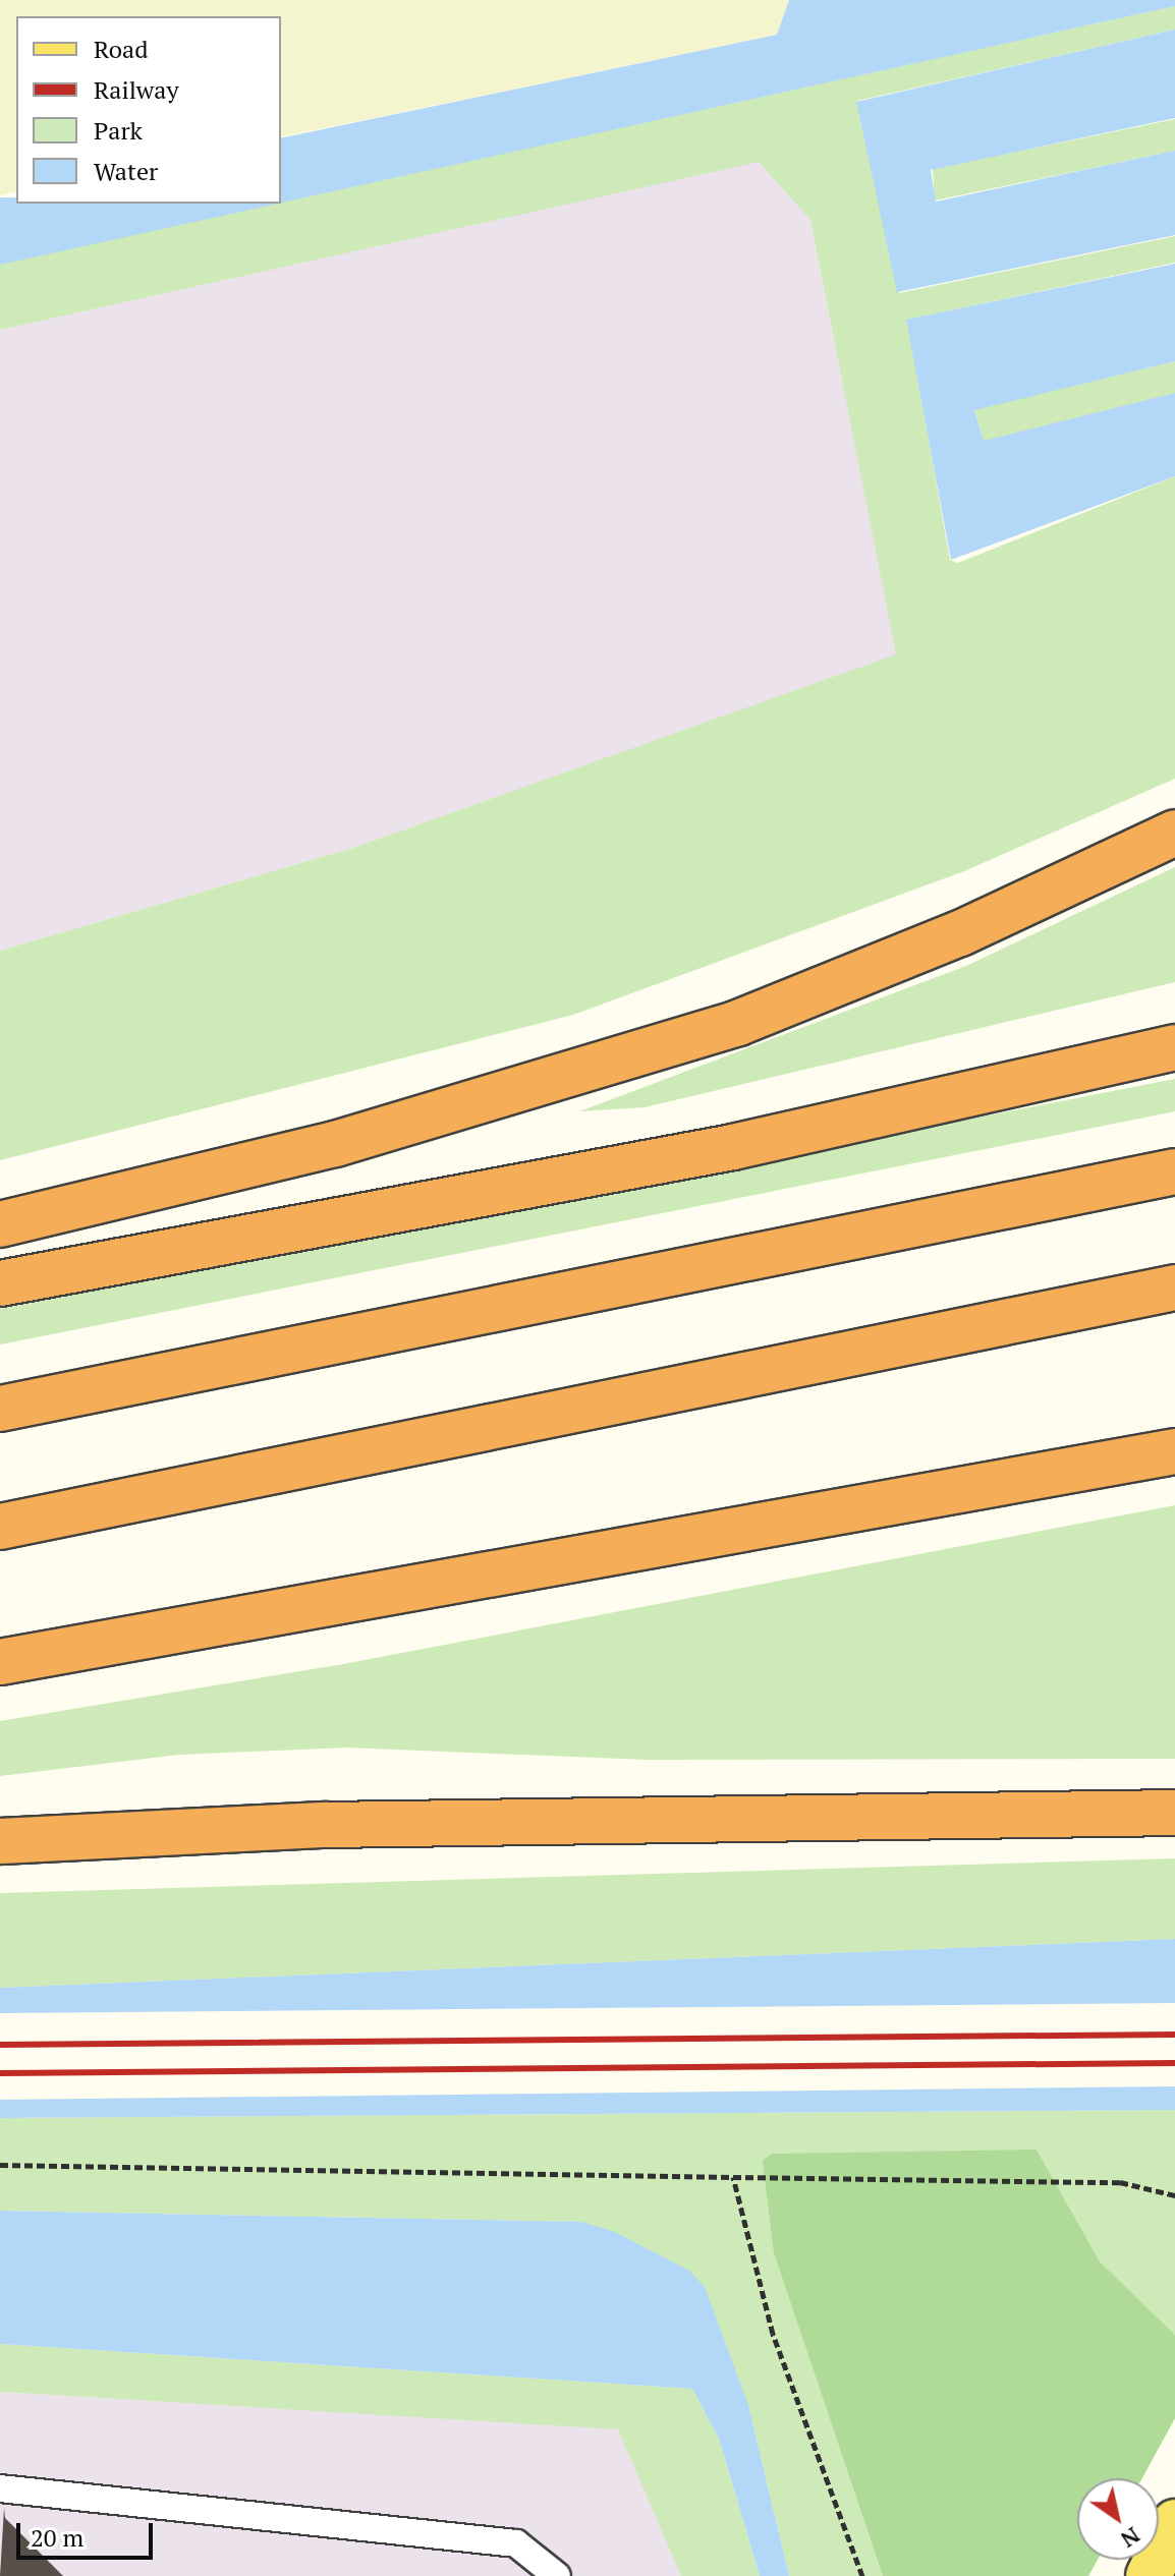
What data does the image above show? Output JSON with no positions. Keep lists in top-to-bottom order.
{
  "legend": [
    "Road",
    "Railway",
    "Park",
    "Water"
  ],
  "scale_bar": "20 m",
  "north": "bottom right"
}
